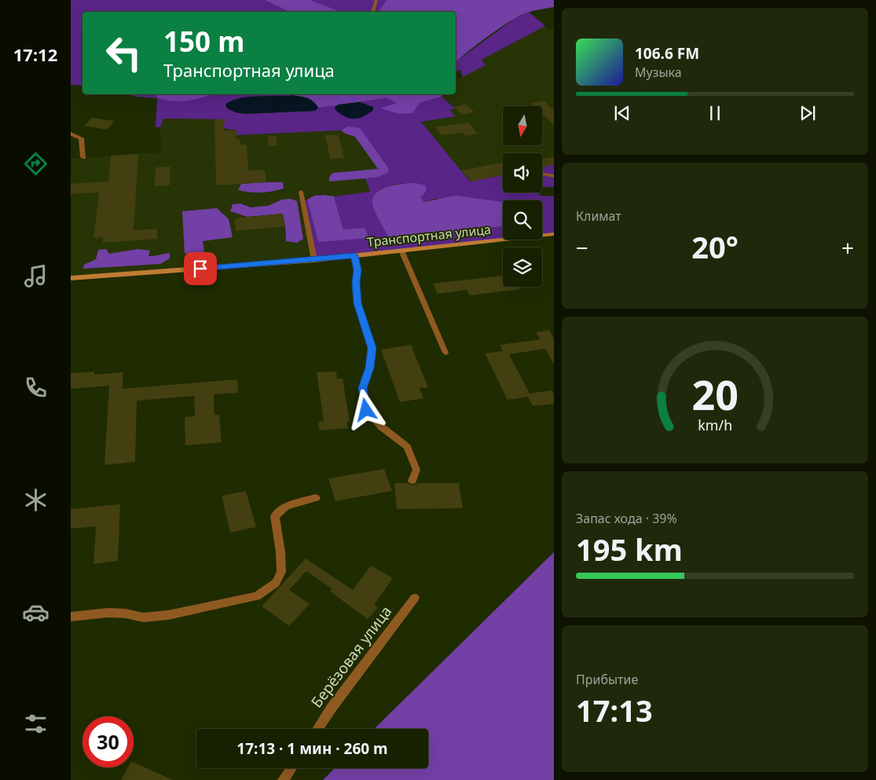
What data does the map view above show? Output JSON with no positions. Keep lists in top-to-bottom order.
{
  "streets": {
    "main road": ["Транспортная улица"],
    "street": ["Берёзовая улица"]
  },
  "north": "bottom",
  "page": {
    "tabs": "17:12",
    "turn": ["150 m", "Транспортная улица"],
    "song": ["106.6 FM", "Музыка"],
    "tile": [
      "Климат",
      ["Запас хода · 39%", "195 km"],
      ["Прибытие", "17:13"]
    ],
    "heat": ["−", "20°", "+"],
    "limit": "30",
    "trip": "17:13 · 1 мин · 260 m",
    "gauge": ["20", "km/h"]
  }
}
